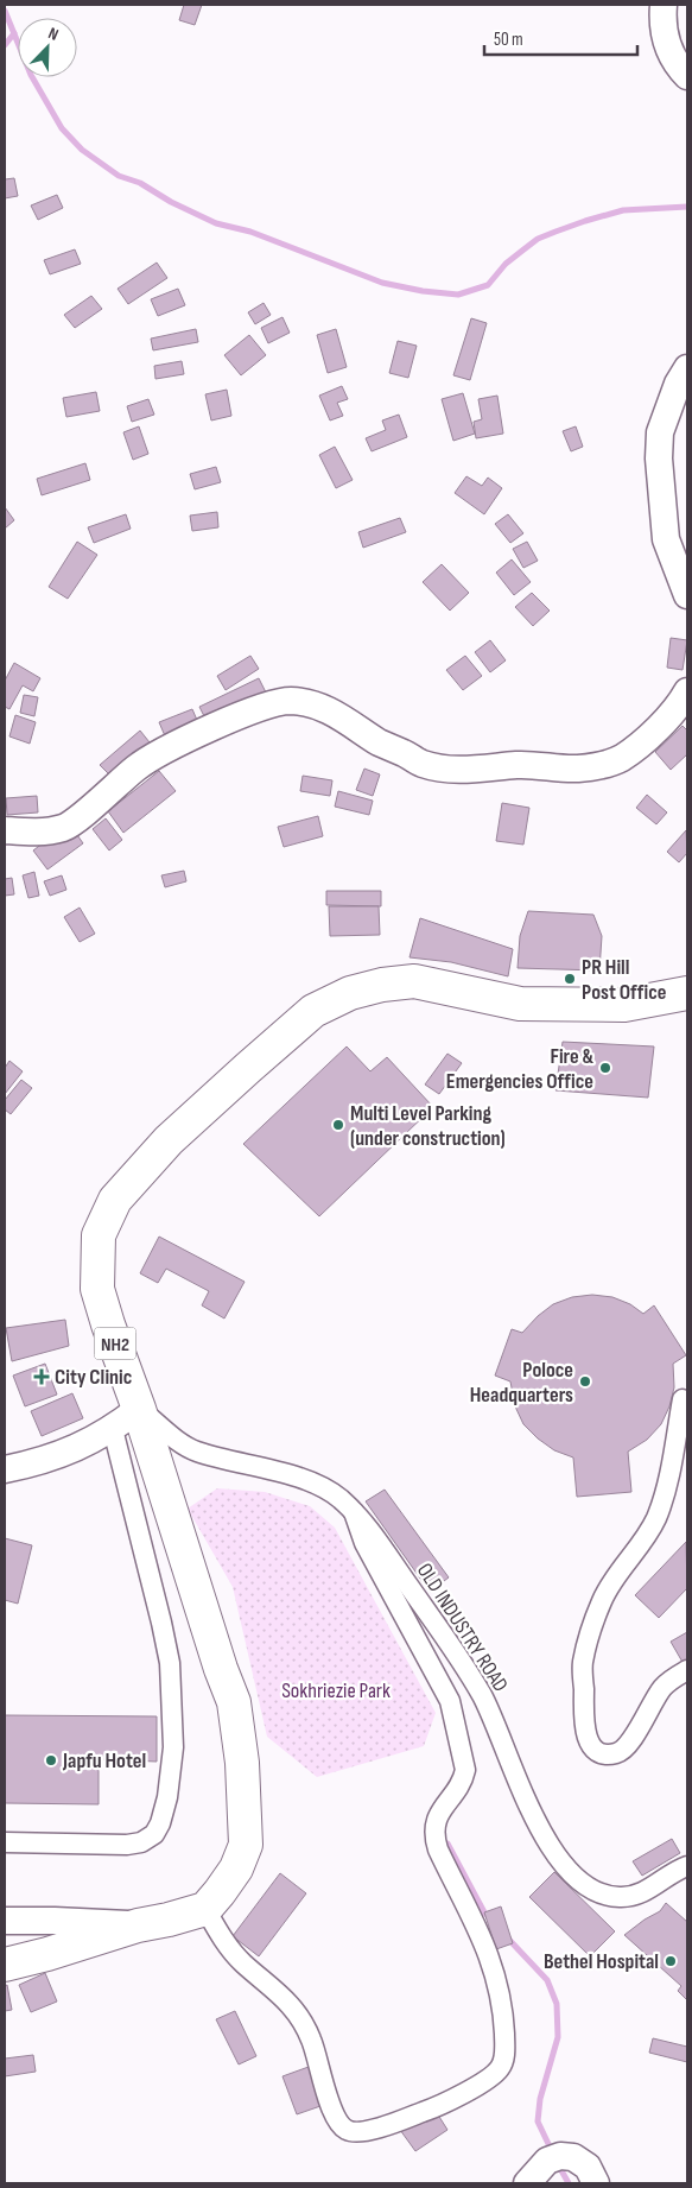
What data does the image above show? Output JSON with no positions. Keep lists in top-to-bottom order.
{
  "streets": {
    "highway": ["NH2"],
    "street": ["OLD INDUSTRY ROAD"]
  },
  "crossings": [
    ["NH2", "OLD INDUSTRY ROAD"]
  ],
  "parks": ["Sokhriezie Park"],
  "places": {
    "other": [
      "PR Hill Post Office",
      "Fire & Emergencies Office",
      "Multi Level Parking (under construction)",
      "Poloce Headquarters",
      "Japfu Hotel",
      "Bethel Hospital"
    ],
    "health": ["City Clinic"]
  },
  "scale_bar": "50 m",
  "north": "top right"
}
